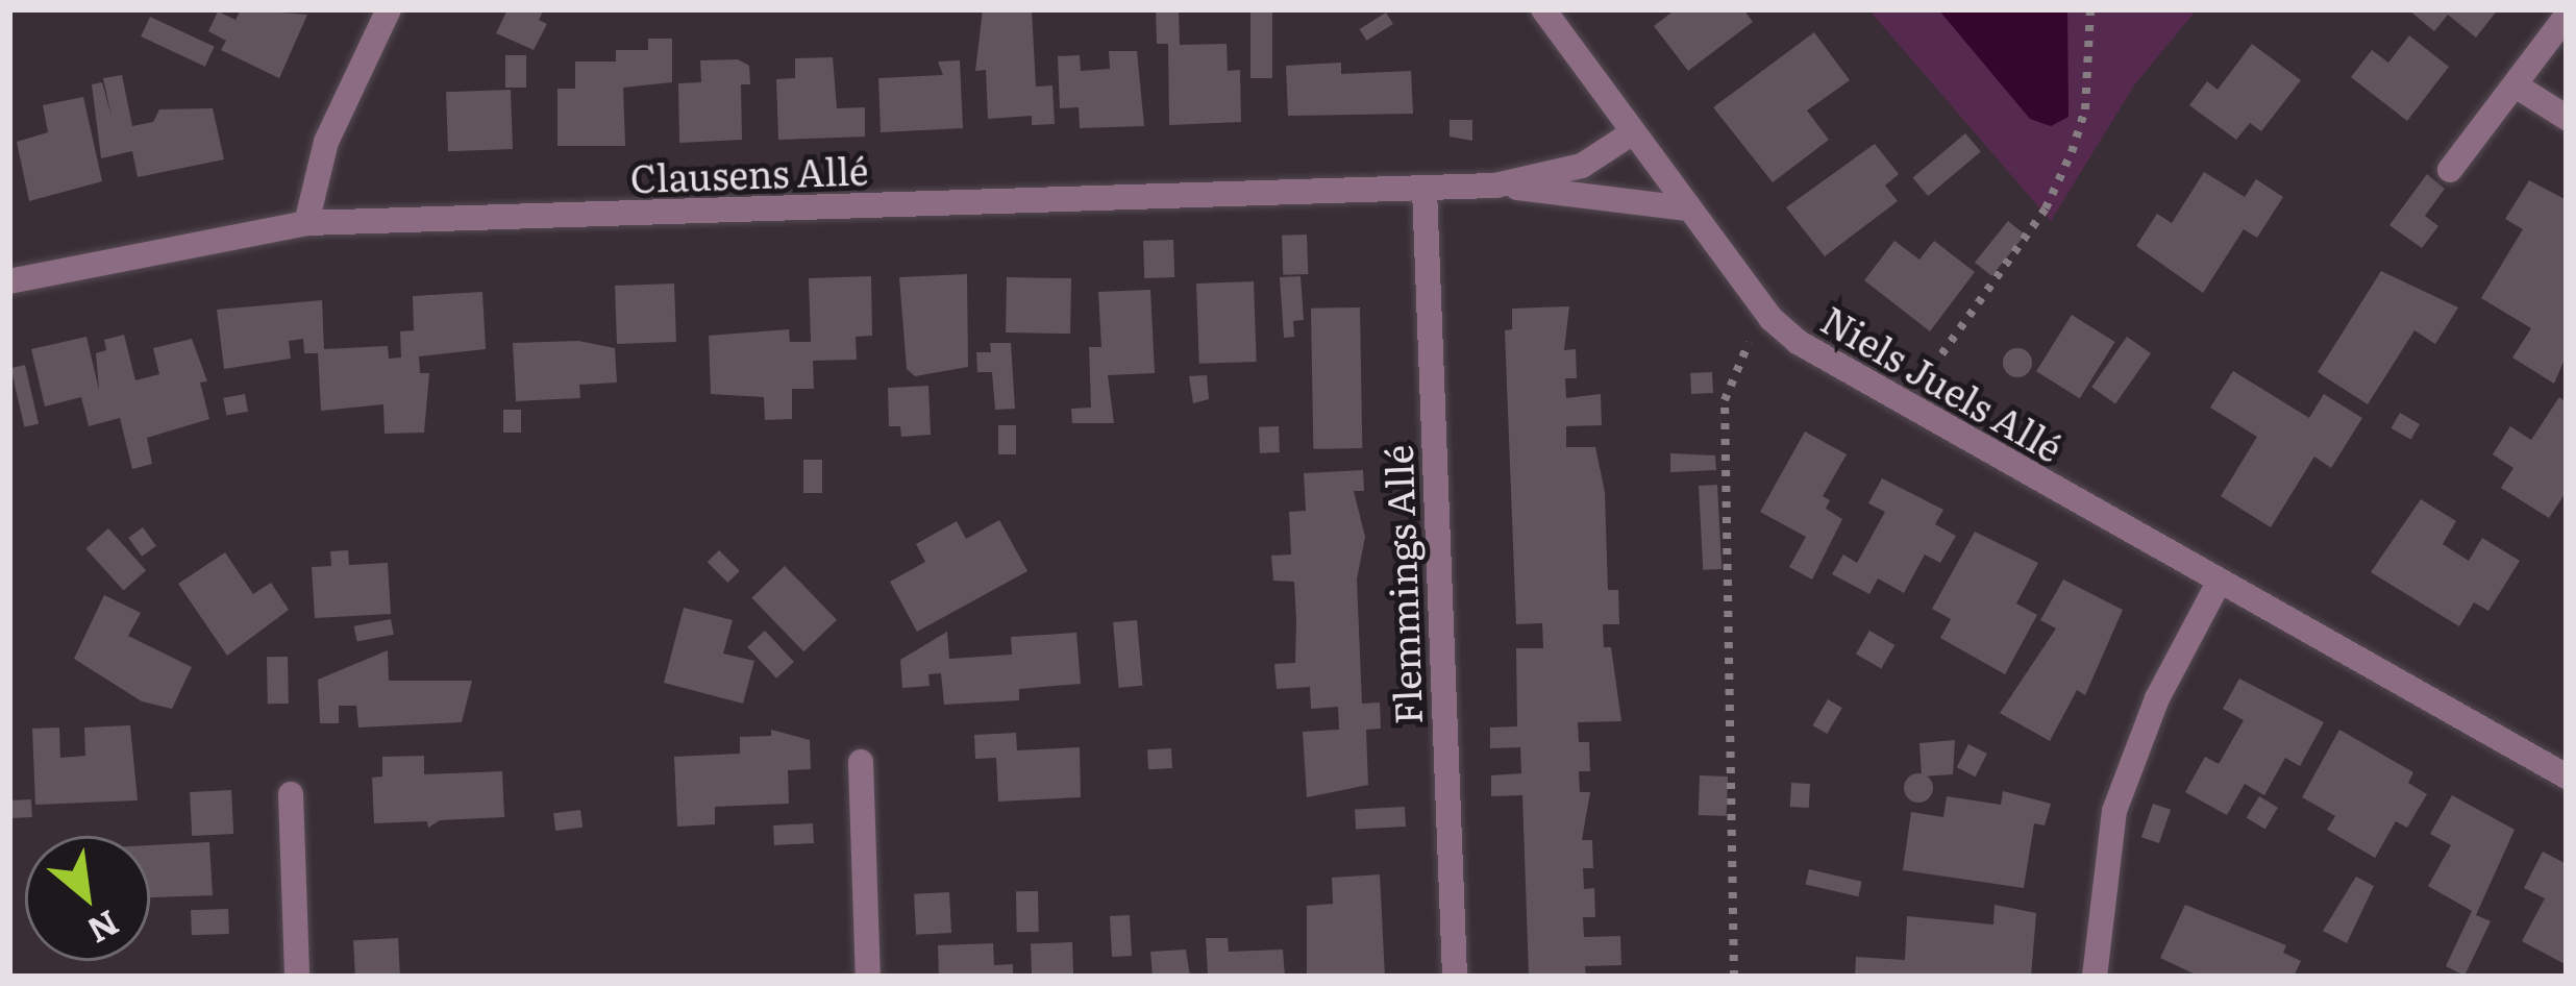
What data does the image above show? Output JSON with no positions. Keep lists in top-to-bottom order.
{
  "streets": {
    "street": ["Clausens Allé", "Niels Juels Allé", "Flemmings Allé"]
  },
  "crossings": [
    ["Clausens Allé", "Niels Juels Allé"],
    ["Clausens Allé", "Flemmings Allé"]
  ],
  "north": "bottom right"
}
